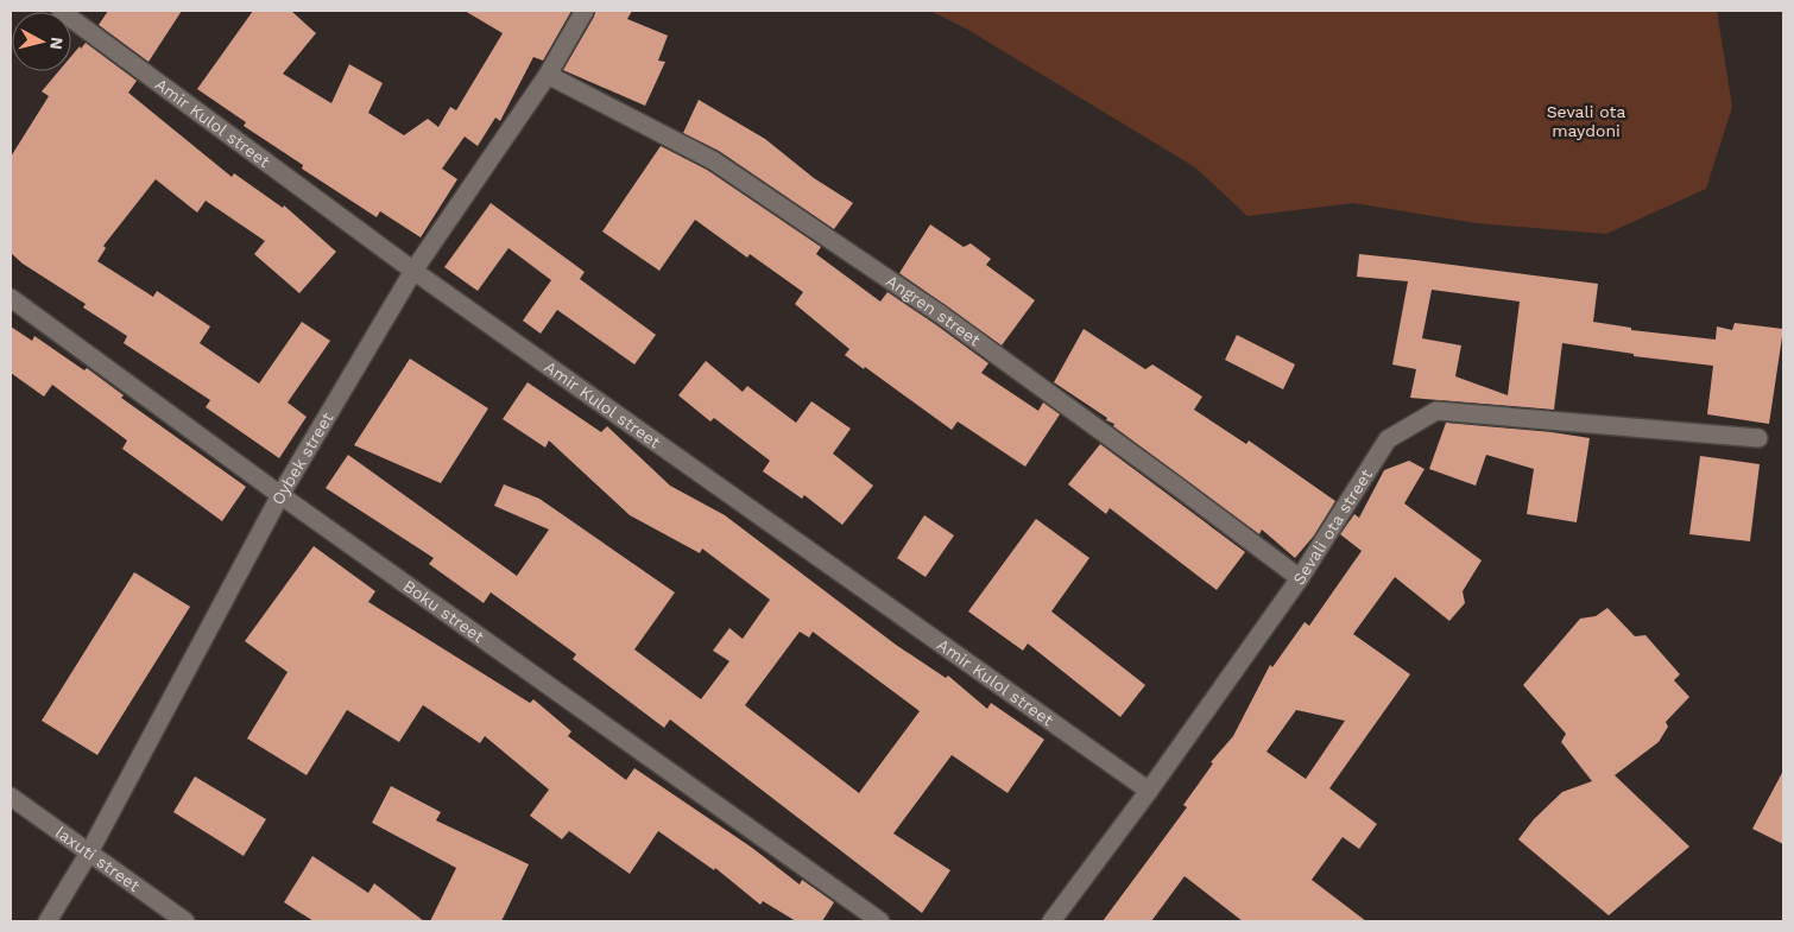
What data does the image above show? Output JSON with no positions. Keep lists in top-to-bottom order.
{
  "streets": {
    "street": [
      "Amir Kulol street",
      "Angren street",
      "Oybek street",
      "Sevali ota street",
      "Boku street",
      "laxuti street"
    ]
  },
  "crossings": [
    ["Amir Kulol street", "Oybek street"],
    ["Amir Kulol street", "Sevali ota street"],
    ["Angren street", "Oybek street"],
    ["Angren street", "Sevali ota street"],
    ["Oybek street", "Boku street"],
    ["Oybek street", "laxuti street"]
  ],
  "parks": ["Sevali ota maydoni"],
  "north": "right"
}
